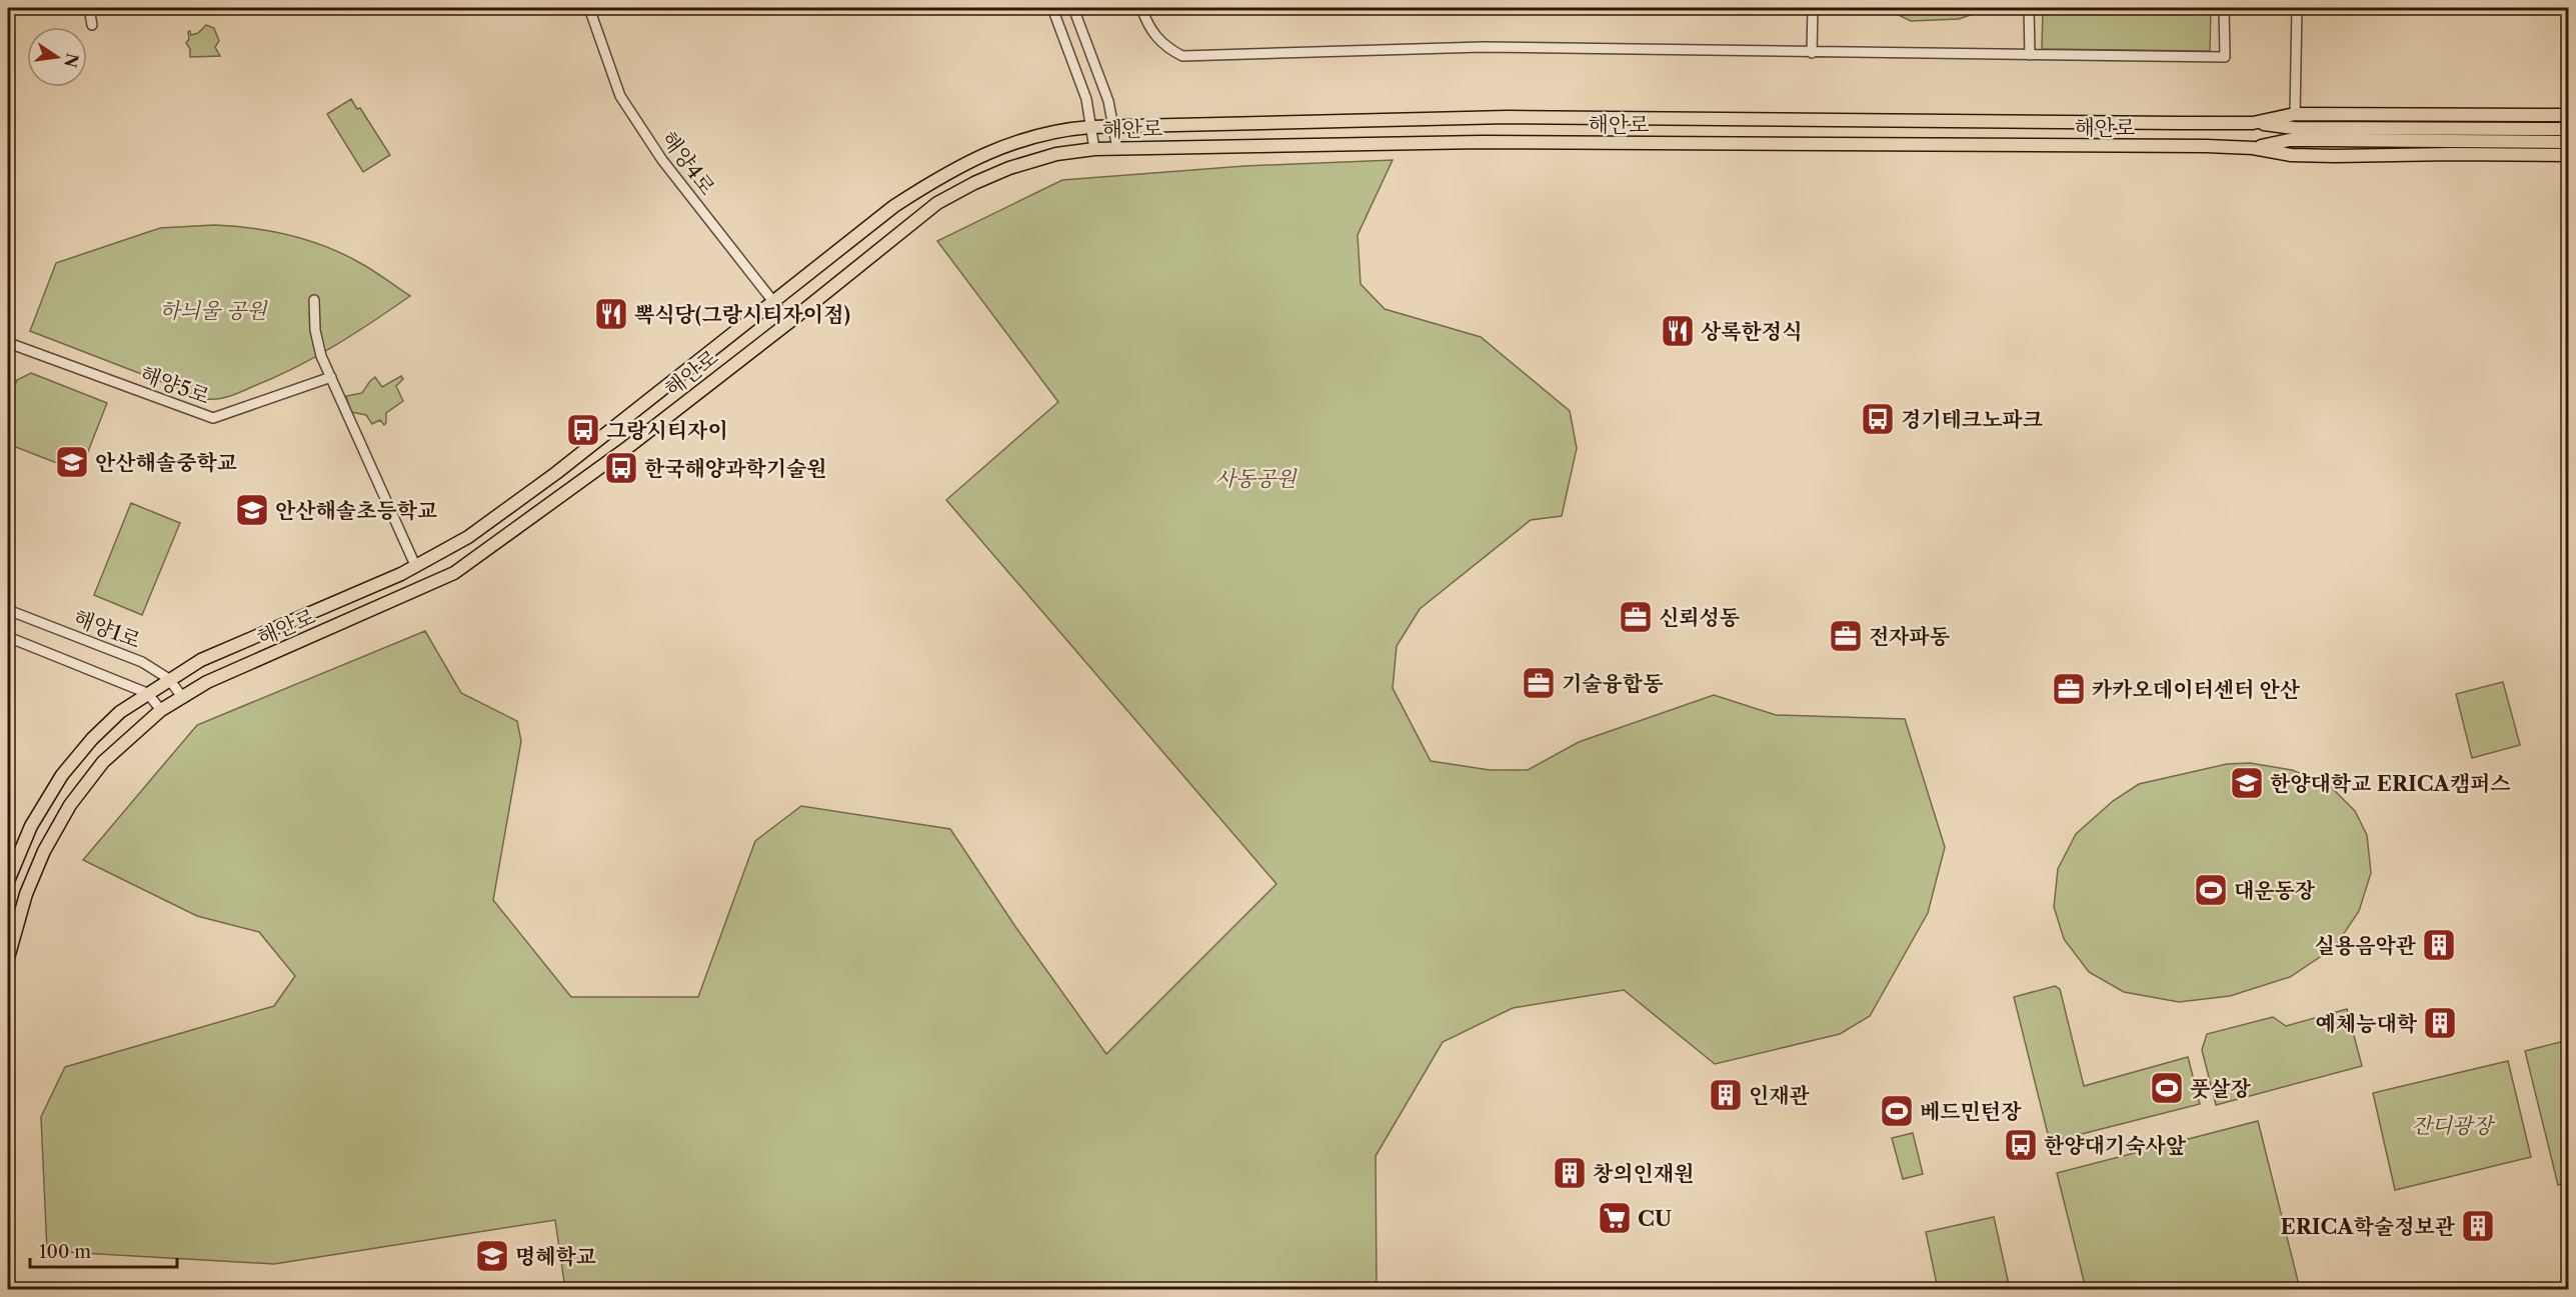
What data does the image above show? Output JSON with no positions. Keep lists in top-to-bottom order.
{
  "streets": {
    "main road": ["해안로"],
    "street": ["해양4로", "해양5로", "해양1로"]
  },
  "crossings": [
    ["해안로", "해양4로"],
    ["해안로", "해양1로"]
  ],
  "parks": ["하늬울 공원", "사동공원", "잔디광장"],
  "places": {
    "restaurant": ["뽁식당(그랑시티자이점)", "상록한정식"],
    "bus stop": [
      "경기테크노파크",
      "그랑시티자이",
      "한국해양과학기술원",
      "한양대기숙사앞"
    ],
    "school or university": [
      "안산해솔중학교",
      "안산해솔초등학교",
      "한양대학교 ERICA캠퍼스",
      "명혜학교"
    ],
    "office": [
      "신뢰성동",
      "전자파동",
      "기술융합동",
      "카카오데이터센터 안산"
    ],
    "sports": ["대운동장", "풋살장", "베드민턴장"],
    "building": [
      "실용음악관",
      "예체능대학",
      "인재관",
      "창의인재원",
      "ERICA학술정보관"
    ],
    "supermarket": ["CU"]
  },
  "scale_bar": "100 m",
  "north": "right"
}
